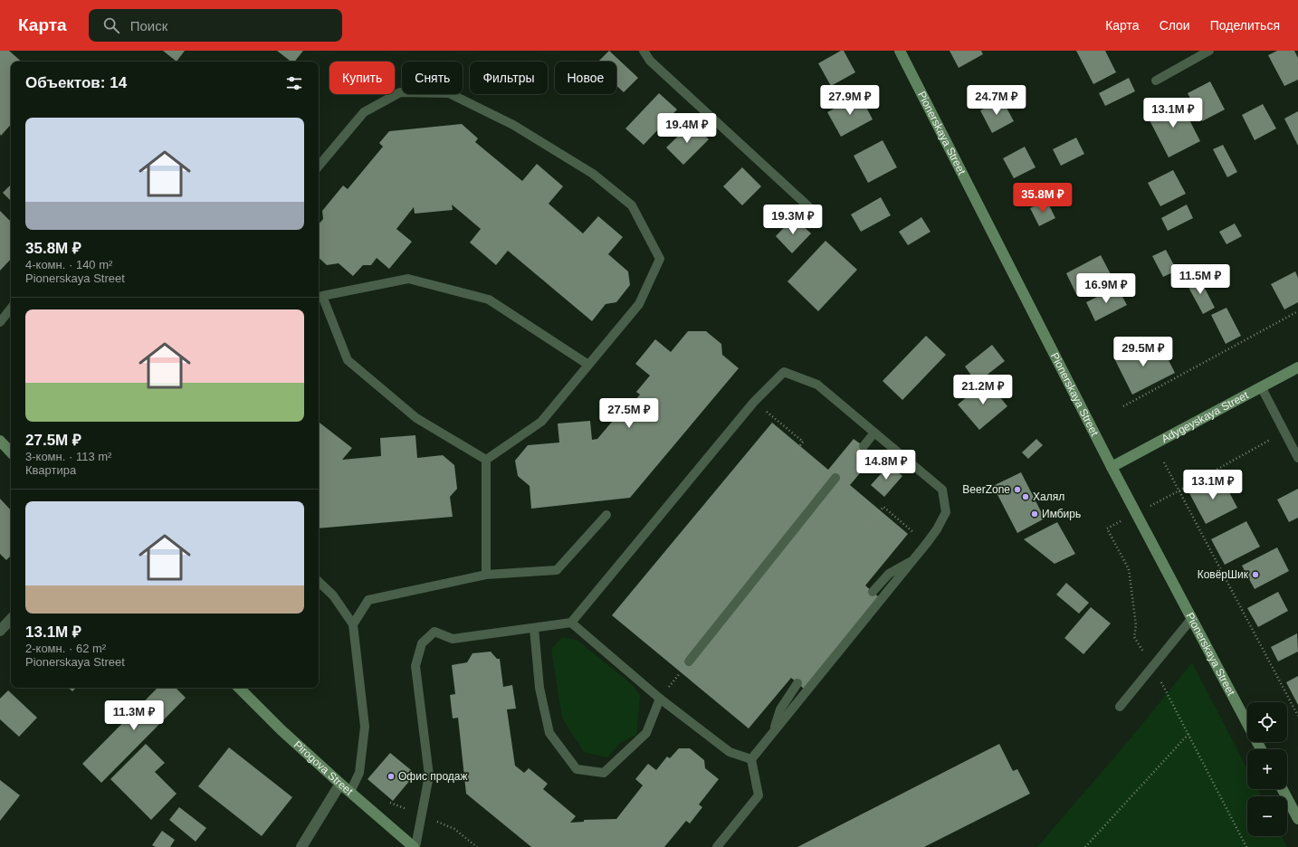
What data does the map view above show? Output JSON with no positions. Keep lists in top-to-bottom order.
{
  "streets": {
    "main road": ["Pionerskaya Street", "Adygeyskaya Street", "Pirogova Street"]
  },
  "crossings": [
    ["Pionerskaya Street", "Adygeyskaya Street"]
  ],
  "places": [
    "BeerZone",
    "Халял",
    "Имбирь",
    "КовёрШик",
    "Офис продаж"
  ],
  "page": {
    "header": "Карта",
    "search": "Поиск",
    "nav": ["Карта", "Слои", "Поделиться"],
    "chip": [
      "Купить",
      "Снять",
      "Фильтры",
      "Новое"
    ],
    "heading": "Объектов: 14",
    "price": [
      "27.9M ₽",
      "24.7M ₽",
      "13.1M ₽",
      "19.4M ₽",
      "35.8M ₽",
      "19.3M ₽",
      "11.5M ₽",
      "16.9M ₽",
      "29.5M ₽",
      "21.2M ₽",
      "27.5M ₽",
      "14.8M ₽",
      "13.1M ₽",
      "11.3M ₽"
    ],
    "list": [
      {
        "name": "35.8M ₽",
        "note": "4-комн. · 140 m² · Pionerskaya Street"
      },
      {
        "name": "27.5M ₽",
        "note": "3-комн. · 113 m² · Квартира"
      },
      {
        "name": "13.1M ₽",
        "note": "2-комн. · 62 m² · Pionerskaya Street"
      }
    ],
    "map_buttons": ["+", "−"]
  }
}
